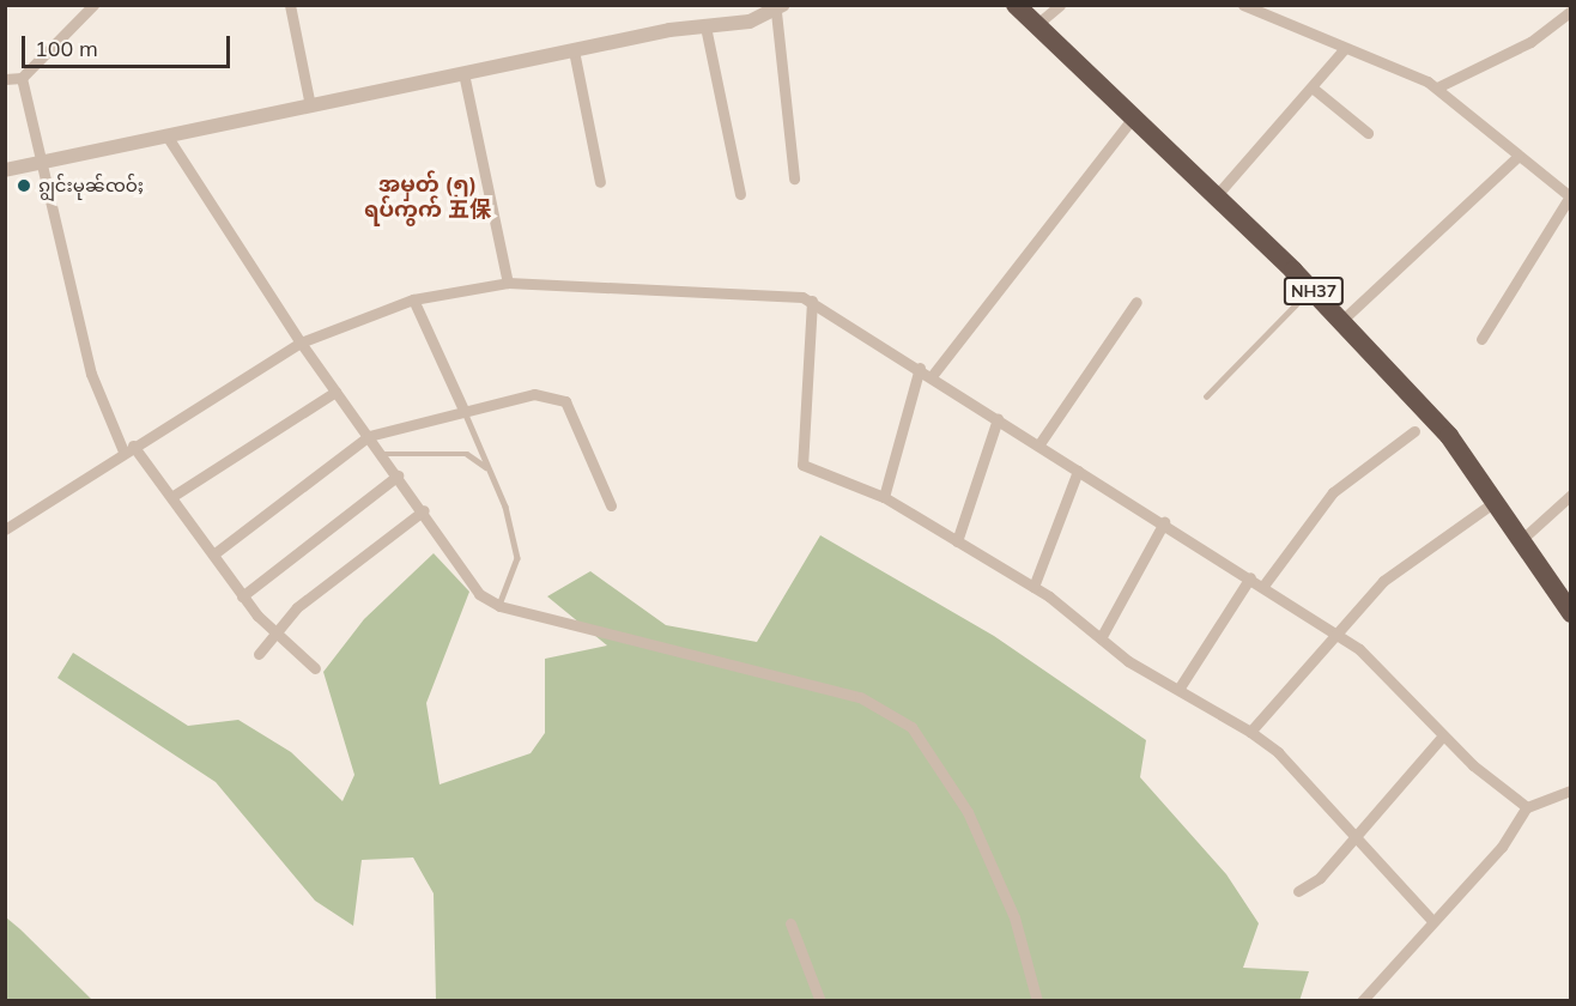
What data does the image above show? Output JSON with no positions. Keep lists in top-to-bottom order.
{
  "streets": {
    "highway": ["NH37"]
  },
  "districts": ["အမှတ် (၅) ရပ်ကွက် 五保"],
  "places": ["ၵျွင်းမုၼ်ၸဝ်ႈ"],
  "scale_bar": "100 m"
}
